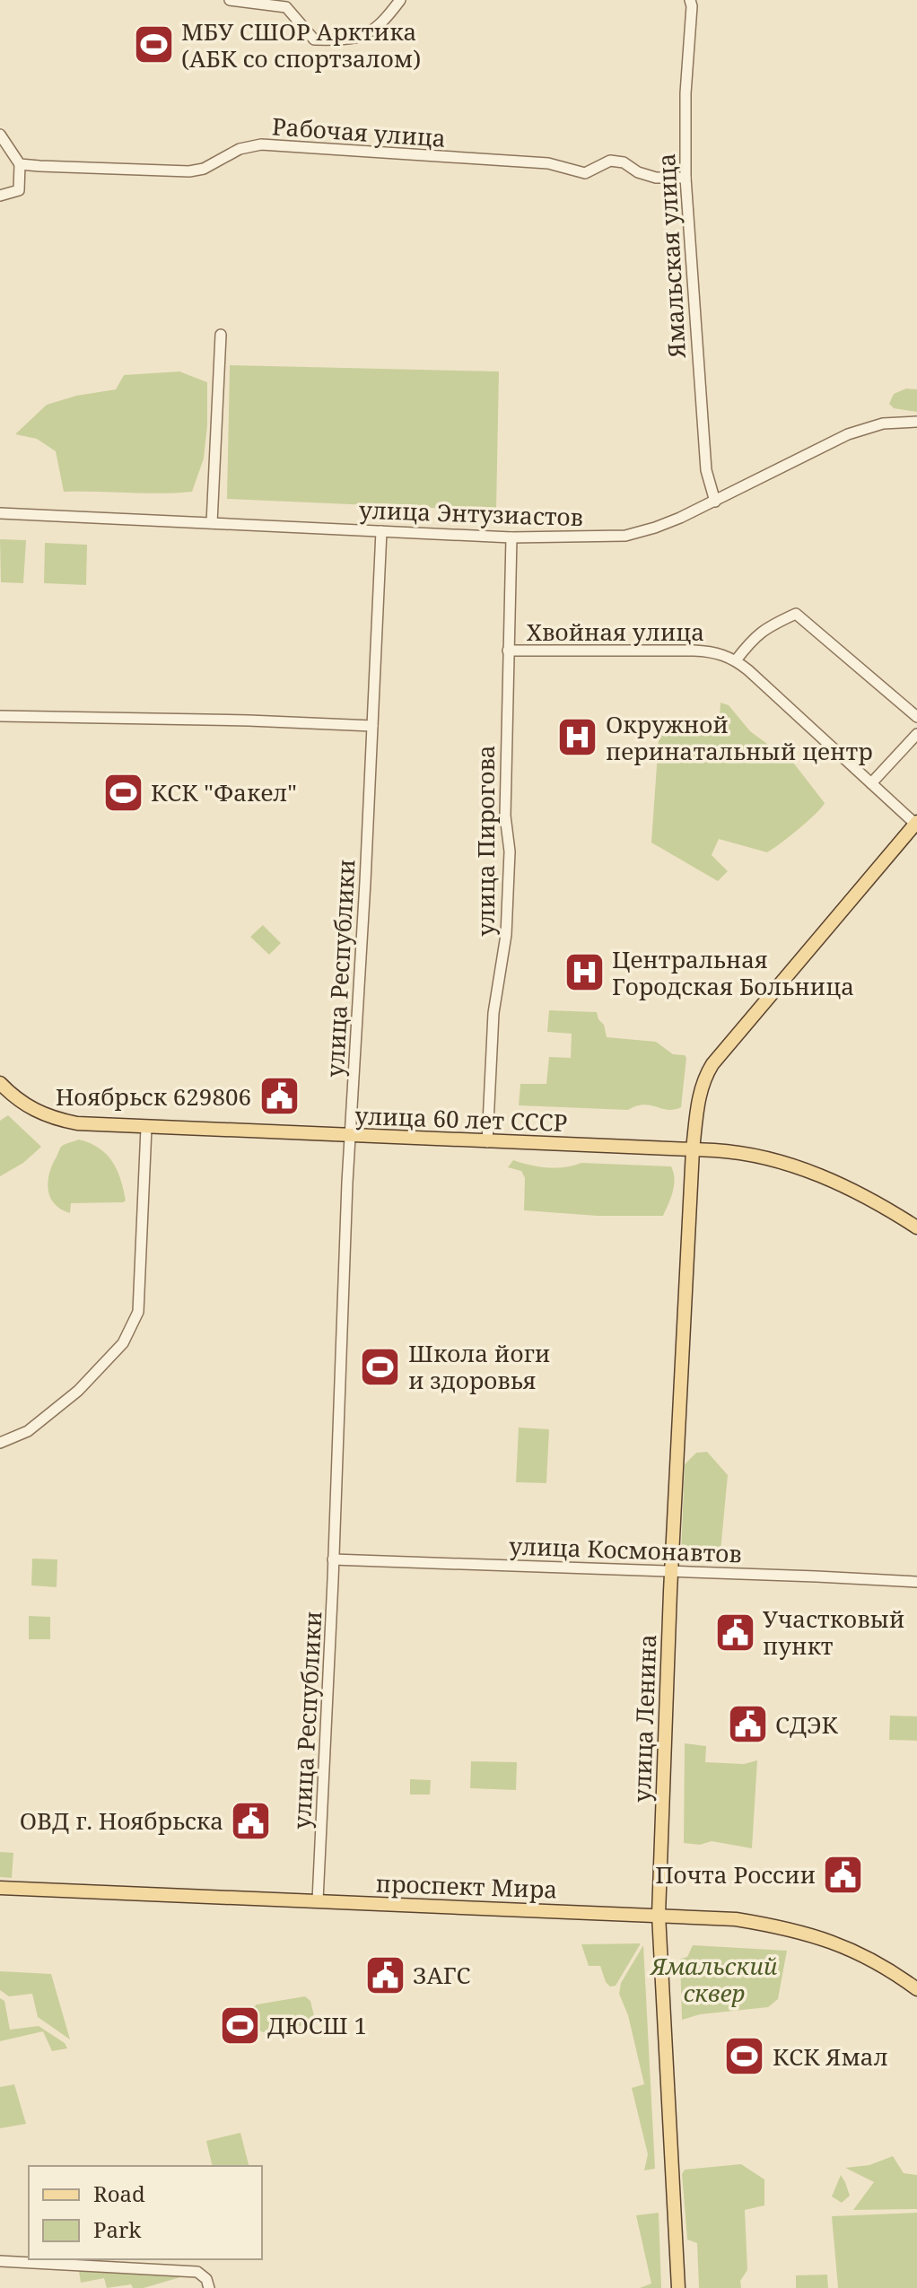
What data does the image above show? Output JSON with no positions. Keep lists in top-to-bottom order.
{
  "streets": {
    "main road": ["улица 60 лет СССР", "улица Ленина", "проспект Мира"],
    "street": [
      "Рабочая улица",
      "Ямальская улица",
      "улица Энтузиастов",
      "Хвойная улица",
      "улица Пирогова",
      "улица Республики",
      "улица Космонавтов"
    ]
  },
  "crossings": [
    ["Рабочая улица", "Ямальская улица"],
    ["Ямальская улица", "улица Энтузиастов"],
    ["улица Энтузиастов", "улица Пирогова"],
    ["улица Энтузиастов", "улица Республики"],
    ["Хвойная улица", "улица Пирогова"],
    ["Хвойная улица", "улица Ленина"],
    ["улица Пирогова", "улица 60 лет СССР"],
    ["улица Республики", "улица 60 лет СССР"],
    ["улица Республики", "улица Космонавтов"],
    ["улица Республики", "проспект Мира"],
    ["улица 60 лет СССР", "улица Ленина"],
    ["улица Космонавтов", "улица Ленина"],
    ["улица Ленина", "проспект Мира"]
  ],
  "parks": ["Ямальский сквер"],
  "places": {
    "sports": [
      "МБУ СШОР Арктика (АБК со спортзалом)",
      "КСК \"Факел\"",
      "Школа йоги и здоровья",
      "ДЮСШ 1",
      "КСК Ямал"
    ],
    "hospital": ["Окружной перинатальный центр", "Центральная Городская Больница"],
    "public building": [
      "Ноябрьск 629806",
      "Участковый пункт",
      "СДЭК",
      "ОВД г. Ноябрьска",
      "Почта России",
      "ЗАГС"
    ]
  },
  "legend": ["Road", "Park"]
}
